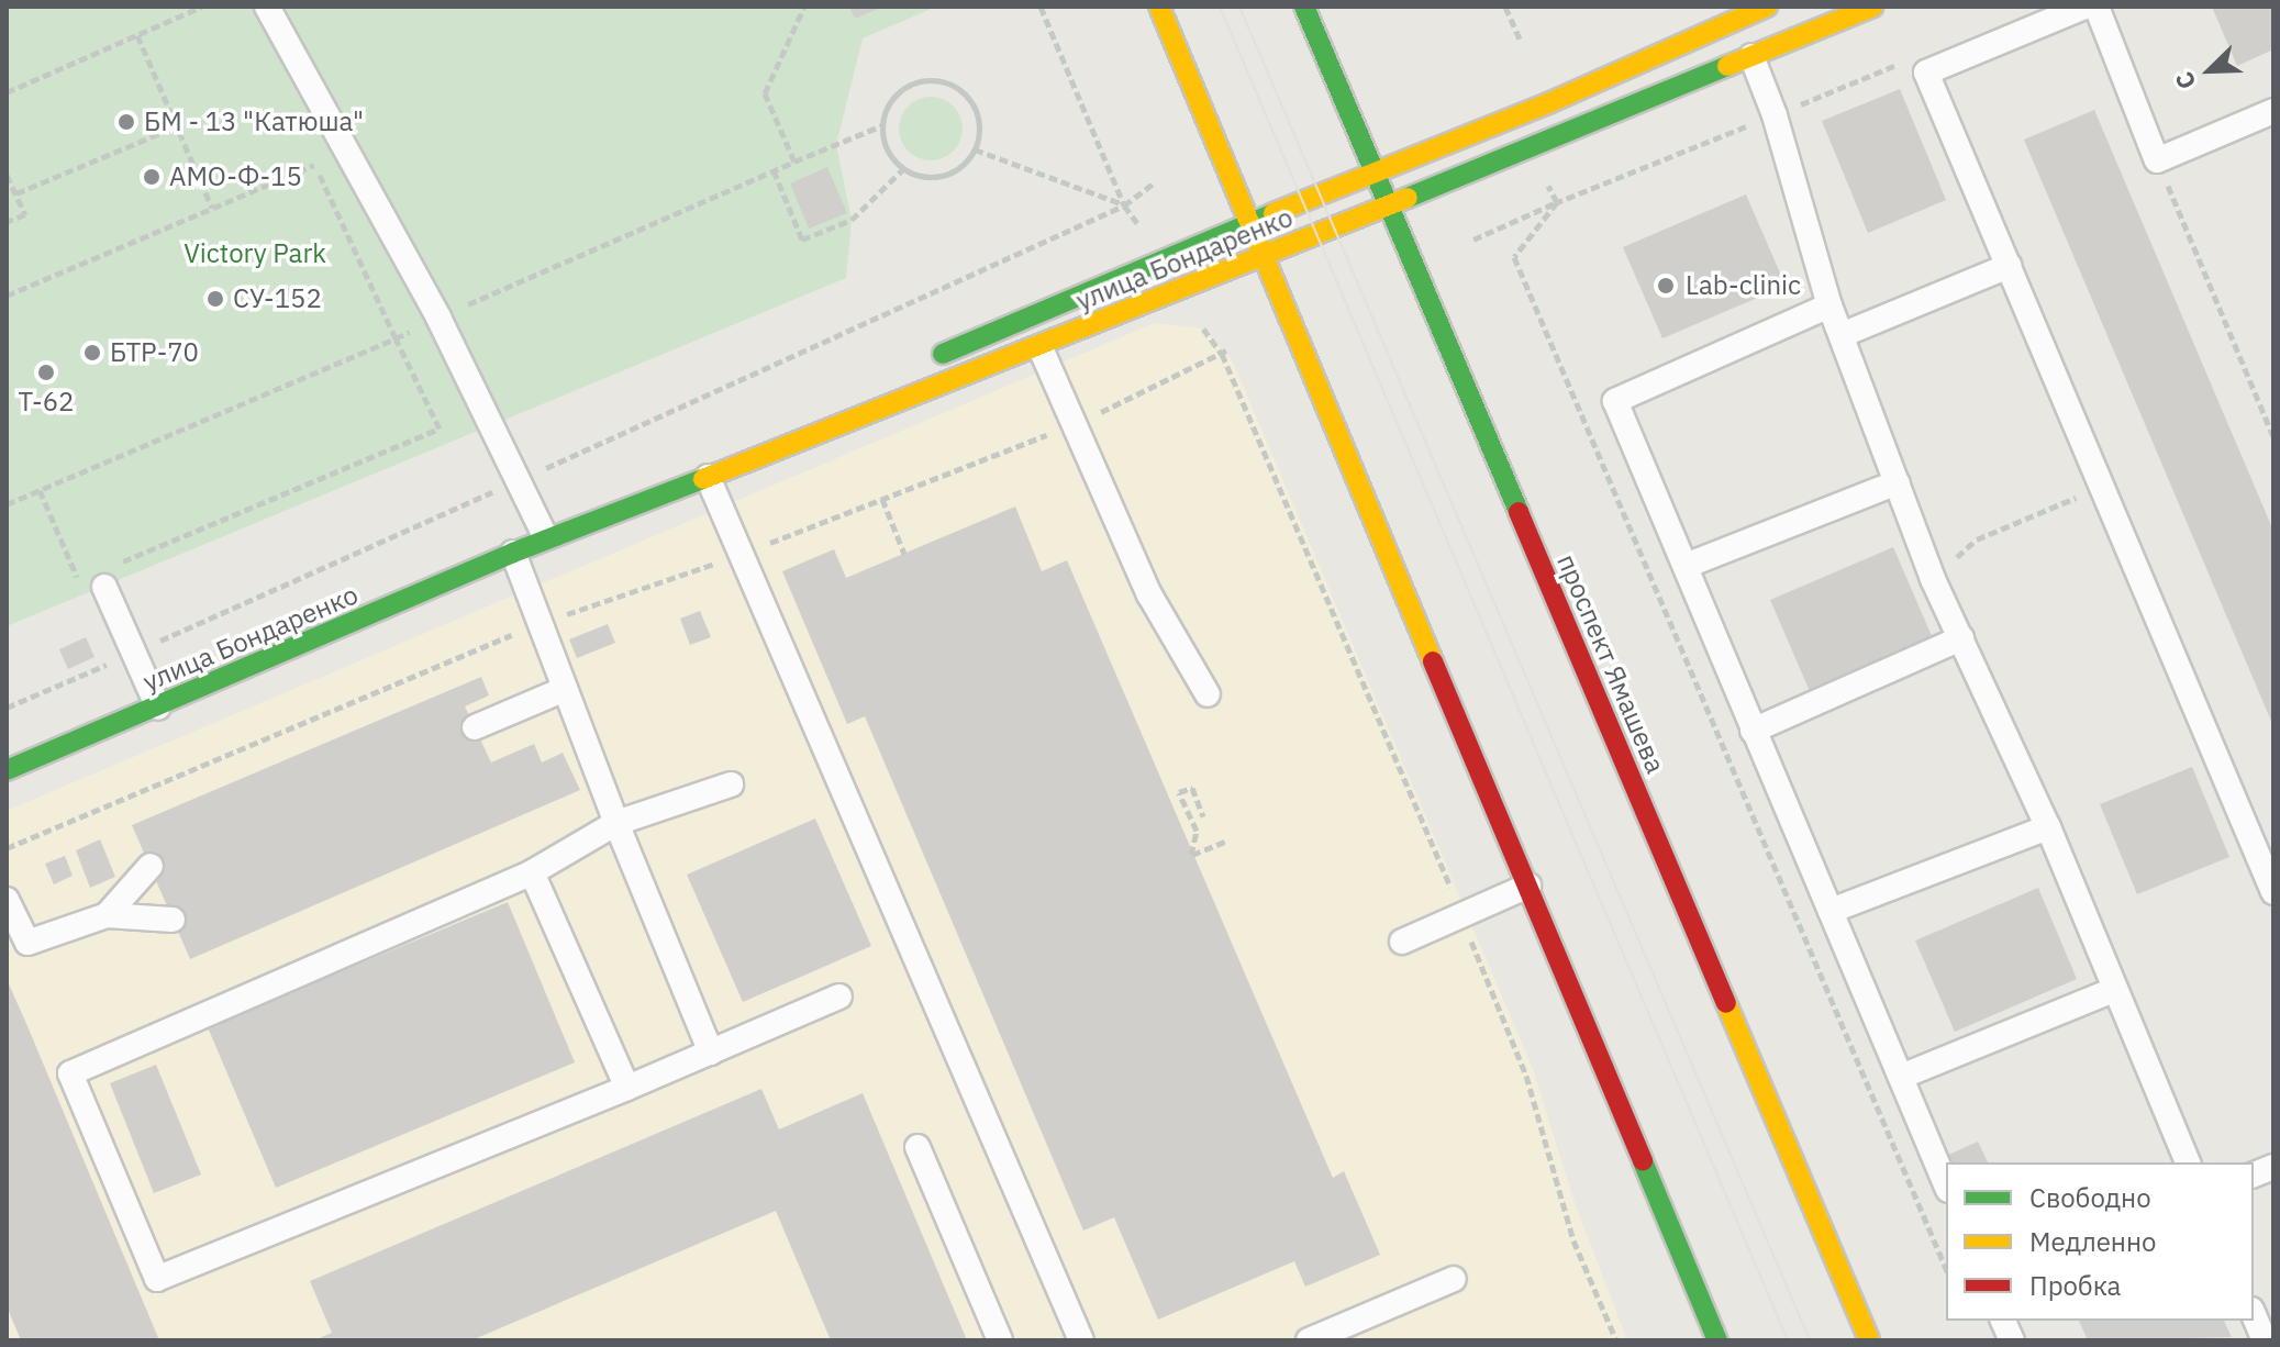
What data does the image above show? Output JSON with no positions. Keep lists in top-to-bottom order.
{
  "streets": {
    "street": ["улица Бондаренко", "проспект Ямашева"]
  },
  "crossings": [
    ["улица Бондаренко", "проспект Ямашева"]
  ],
  "parks": ["Victory Park"],
  "places": [
    "БМ - 13 \"Катюша\"",
    "АМО-Ф-15",
    "Lab-clinic",
    "СУ-152",
    "БТР-70",
    "Т-62"
  ],
  "legend": ["Свободно", "Медленно", "Пробка"],
  "north": "bottom left"
}
